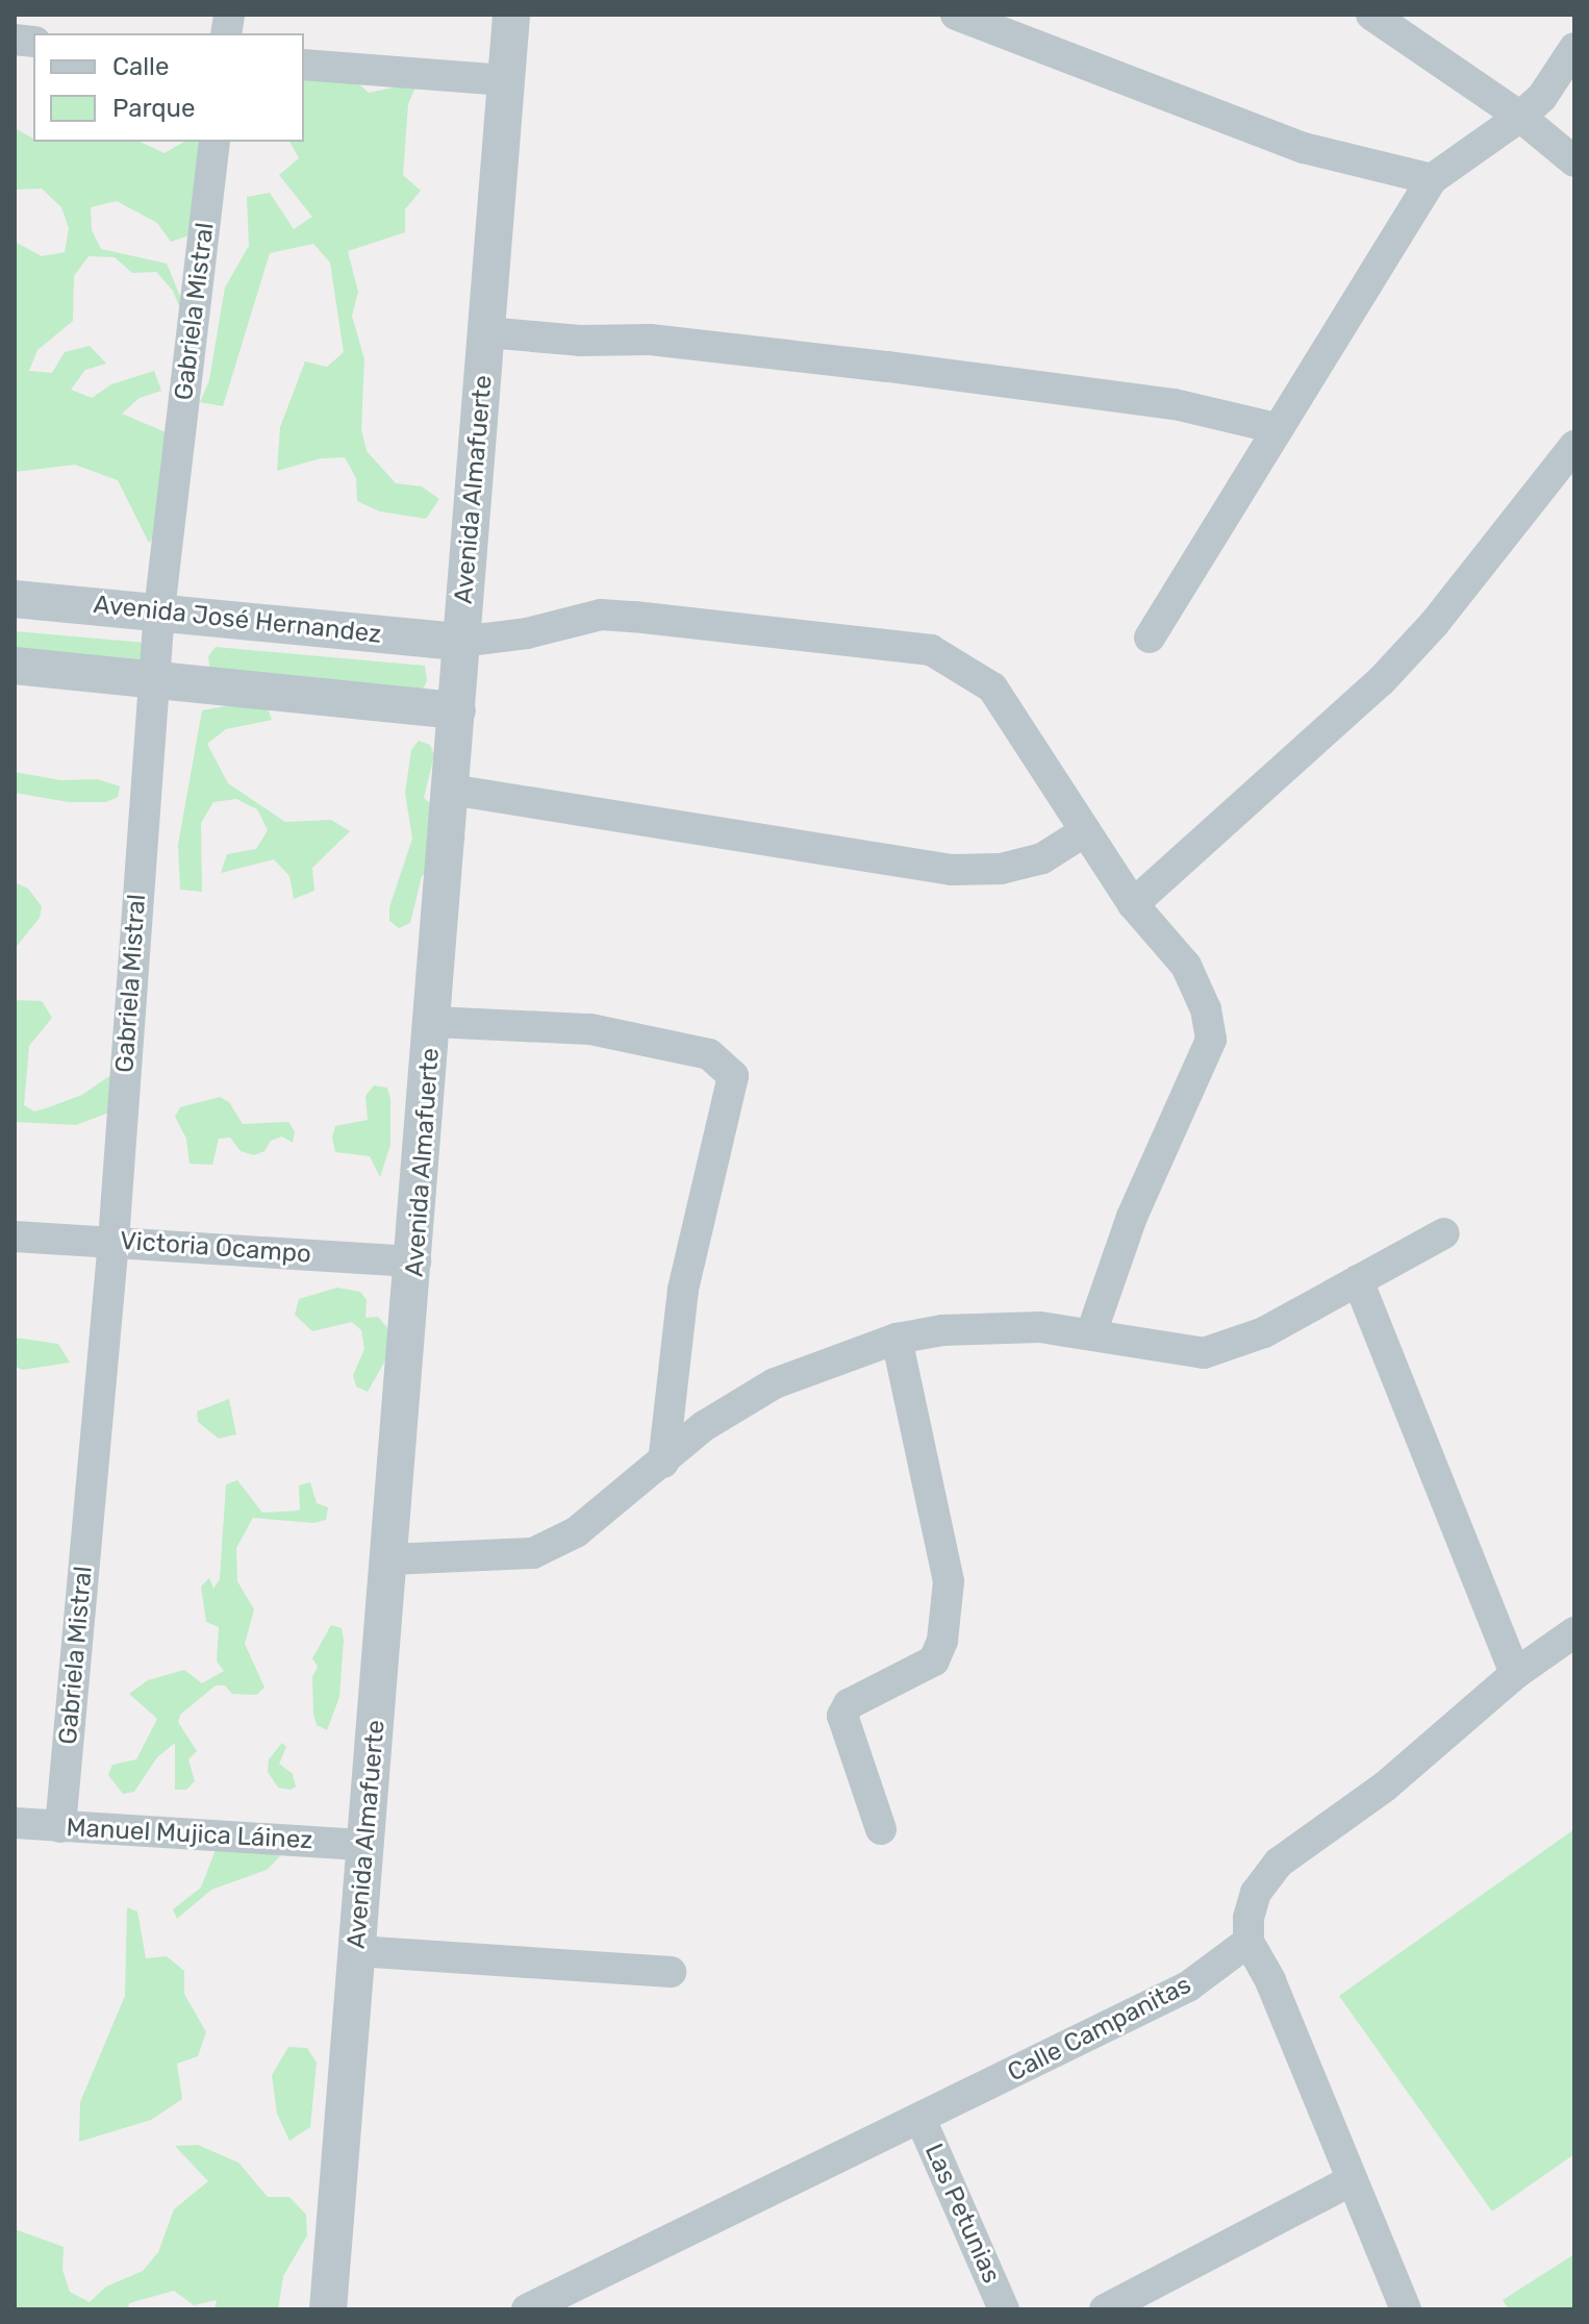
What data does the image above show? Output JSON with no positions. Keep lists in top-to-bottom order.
{
  "streets": {
    "street": [
      "Gabriela Mistral",
      "Avenida Almafuerte",
      "Avenida José Hernandez",
      "Victoria Ocampo",
      "Manuel Mujica Láinez",
      "Calle Campanitas",
      "Las Petunias"
    ]
  },
  "crossings": [
    ["Gabriela Mistral", "Avenida José Hernandez"],
    ["Gabriela Mistral", "Victoria Ocampo"],
    ["Gabriela Mistral", "Manuel Mujica Láinez"],
    ["Avenida Almafuerte", "Avenida José Hernandez"],
    ["Avenida Almafuerte", "Victoria Ocampo"],
    ["Avenida Almafuerte", "Manuel Mujica Láinez"],
    ["Calle Campanitas", "Las Petunias"]
  ],
  "legend": ["Calle", "Parque"]
}
